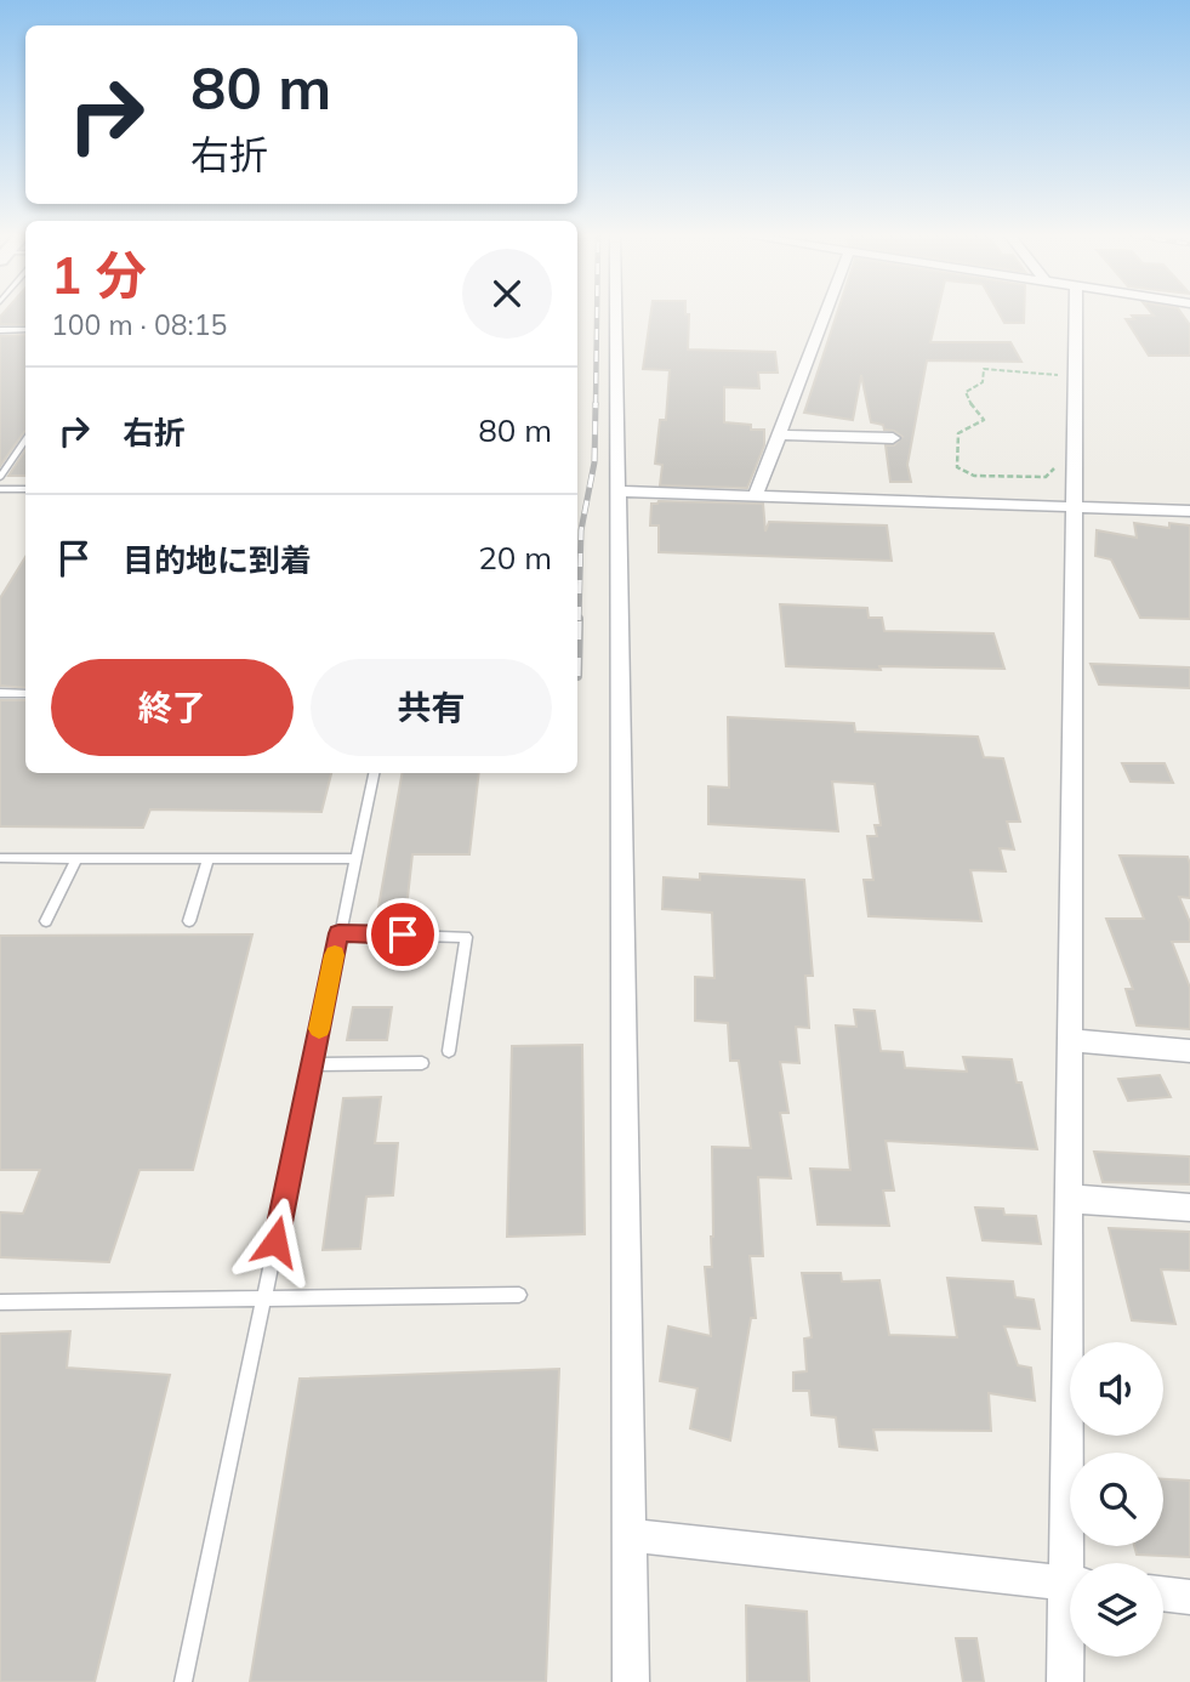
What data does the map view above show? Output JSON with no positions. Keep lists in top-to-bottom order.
{
  "page": {
    "turn": ["80 m", "右折"],
    "heading": ["1 分", "100 m · 08:15"],
    "list": [
      {
        "name": "右折",
        "value": "80 m"
      },
      {
        "name": "目的地に到着",
        "value": "20 m"
      }
    ],
    "buttons": ["終了", "共有"]
  }
}
